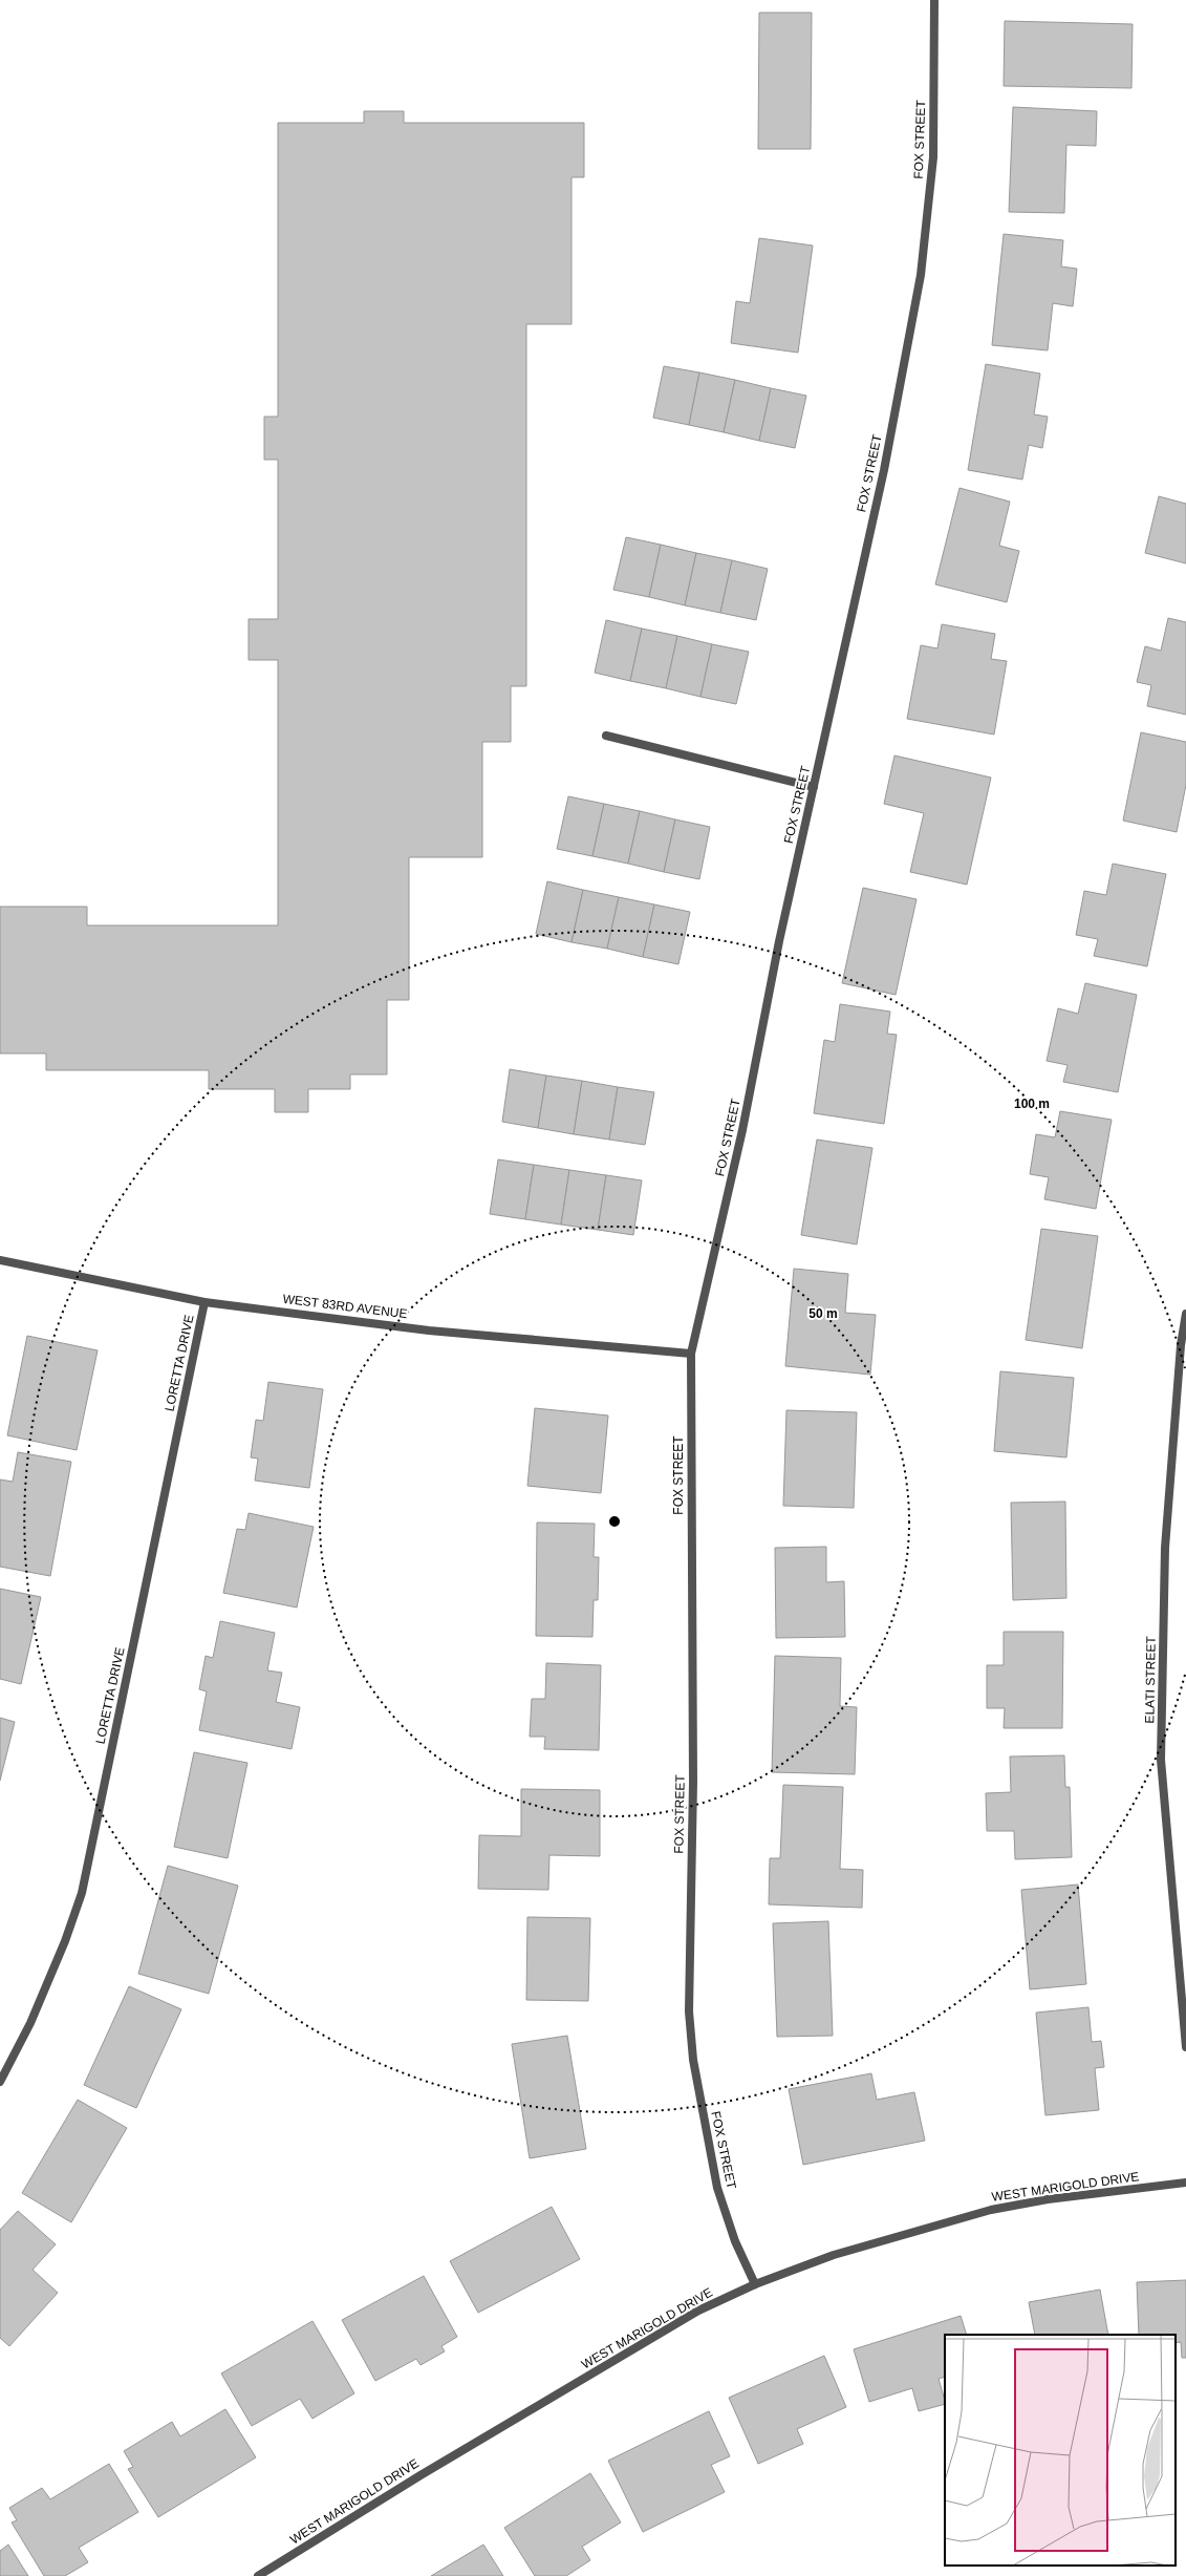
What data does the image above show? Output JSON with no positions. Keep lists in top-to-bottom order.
{
  "streets": {
    "street": [
      "FOX STREET",
      "WEST 83RD AVENUE",
      "LORETTA DRIVE",
      "ELATI STREET",
      "WEST MARIGOLD DRIVE"
    ]
  },
  "crossings": [
    ["FOX STREET", "WEST 83RD AVENUE"],
    ["FOX STREET", "WEST MARIGOLD DRIVE"],
    ["WEST 83RD AVENUE", "LORETTA DRIVE"]
  ],
  "rings": ["100 m", "50 m"]
}
